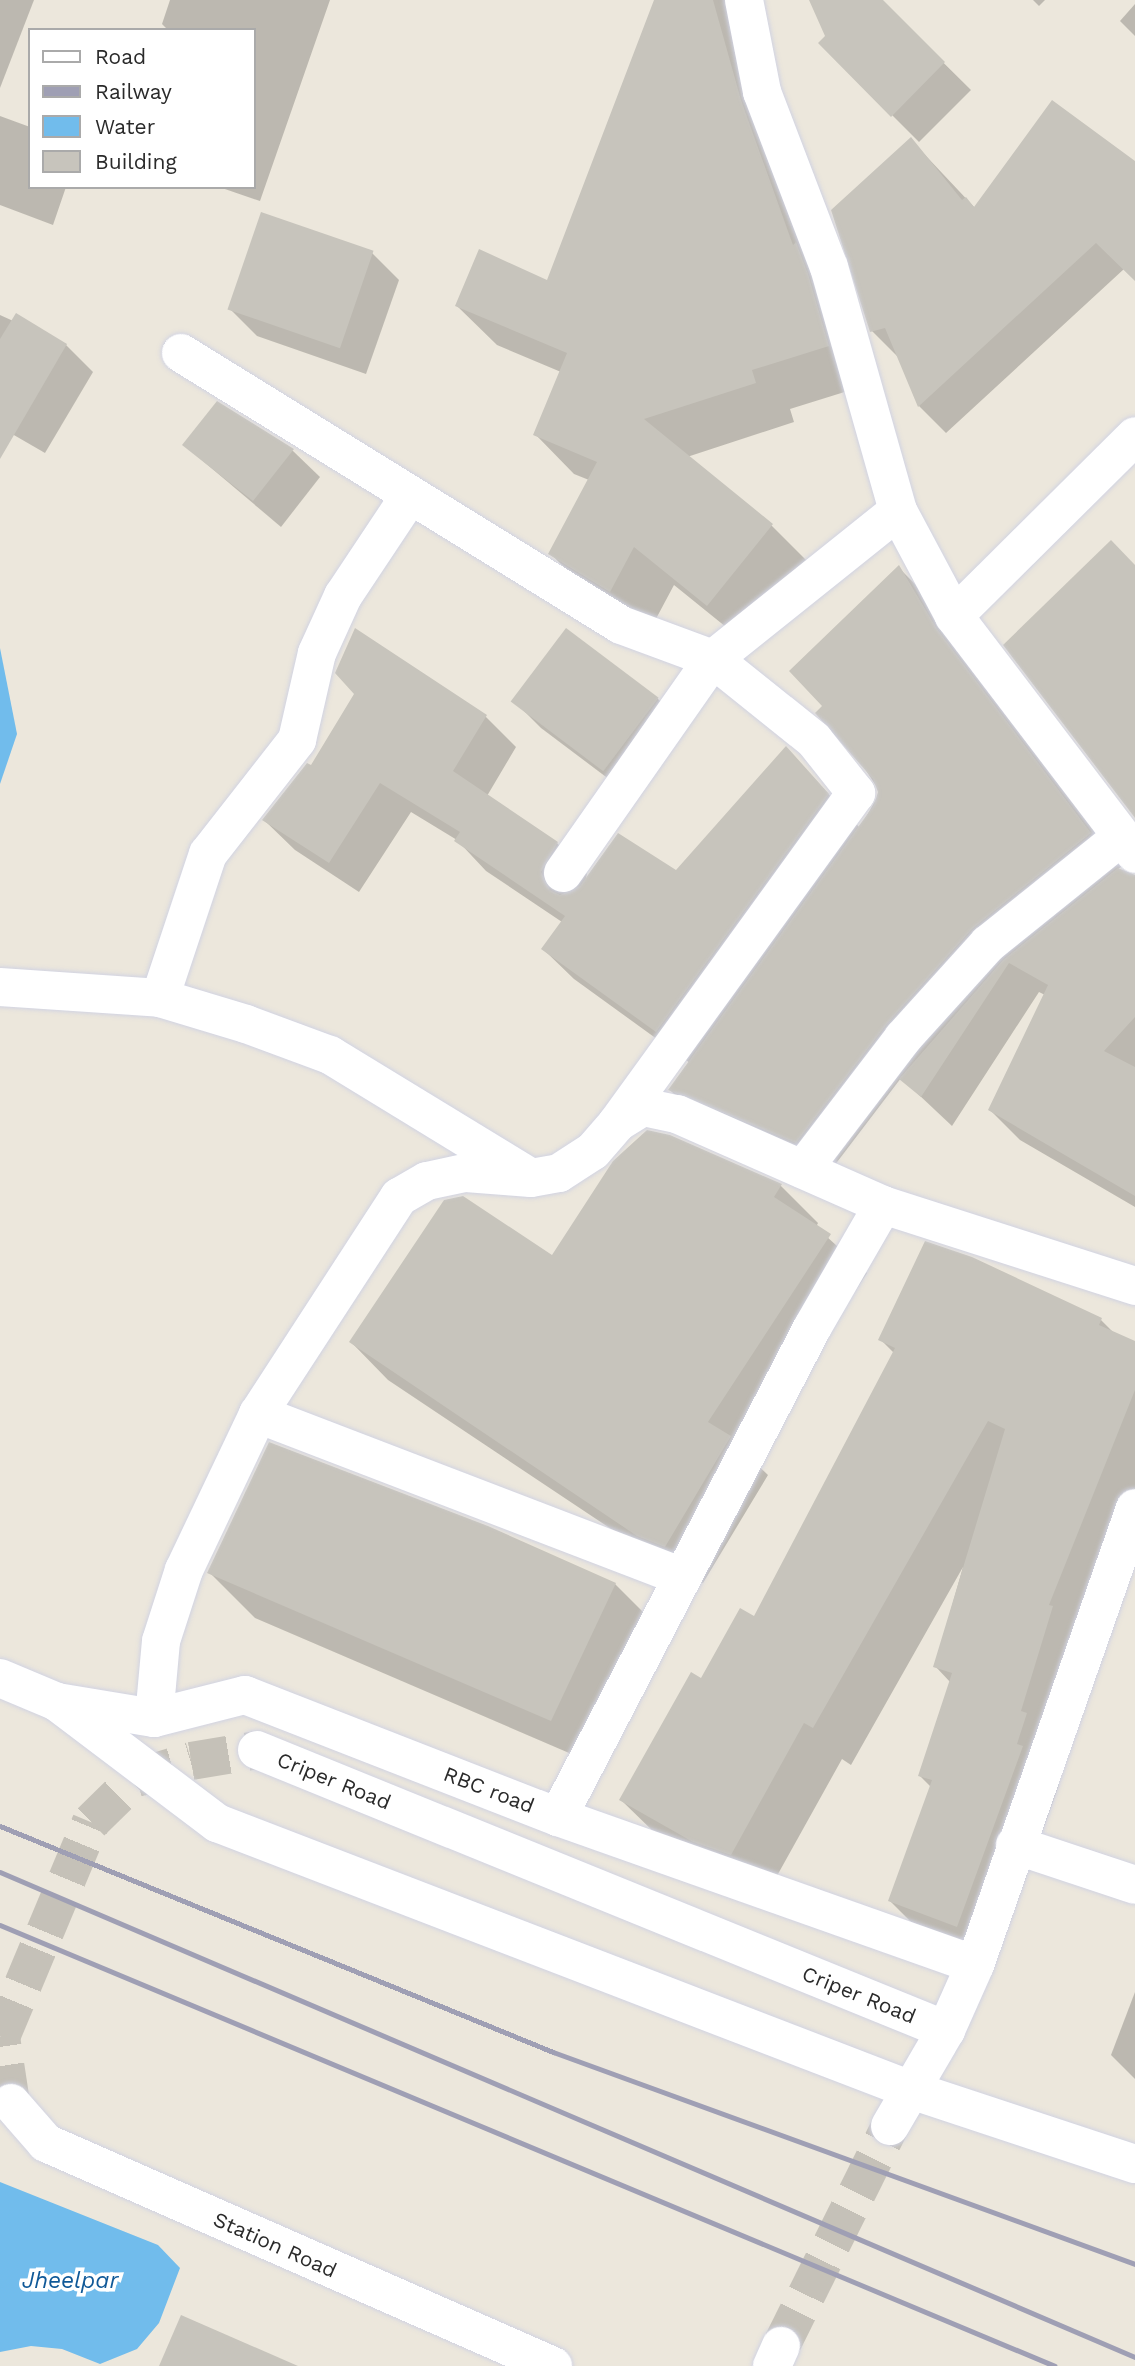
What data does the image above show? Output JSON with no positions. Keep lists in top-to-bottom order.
{
  "streets": {
    "street": ["Criper Road", "RBC road", "Station Road"]
  },
  "water": ["Jheelpar"],
  "legend": [
    "Road",
    "Railway",
    "Water",
    "Building"
  ]
}
